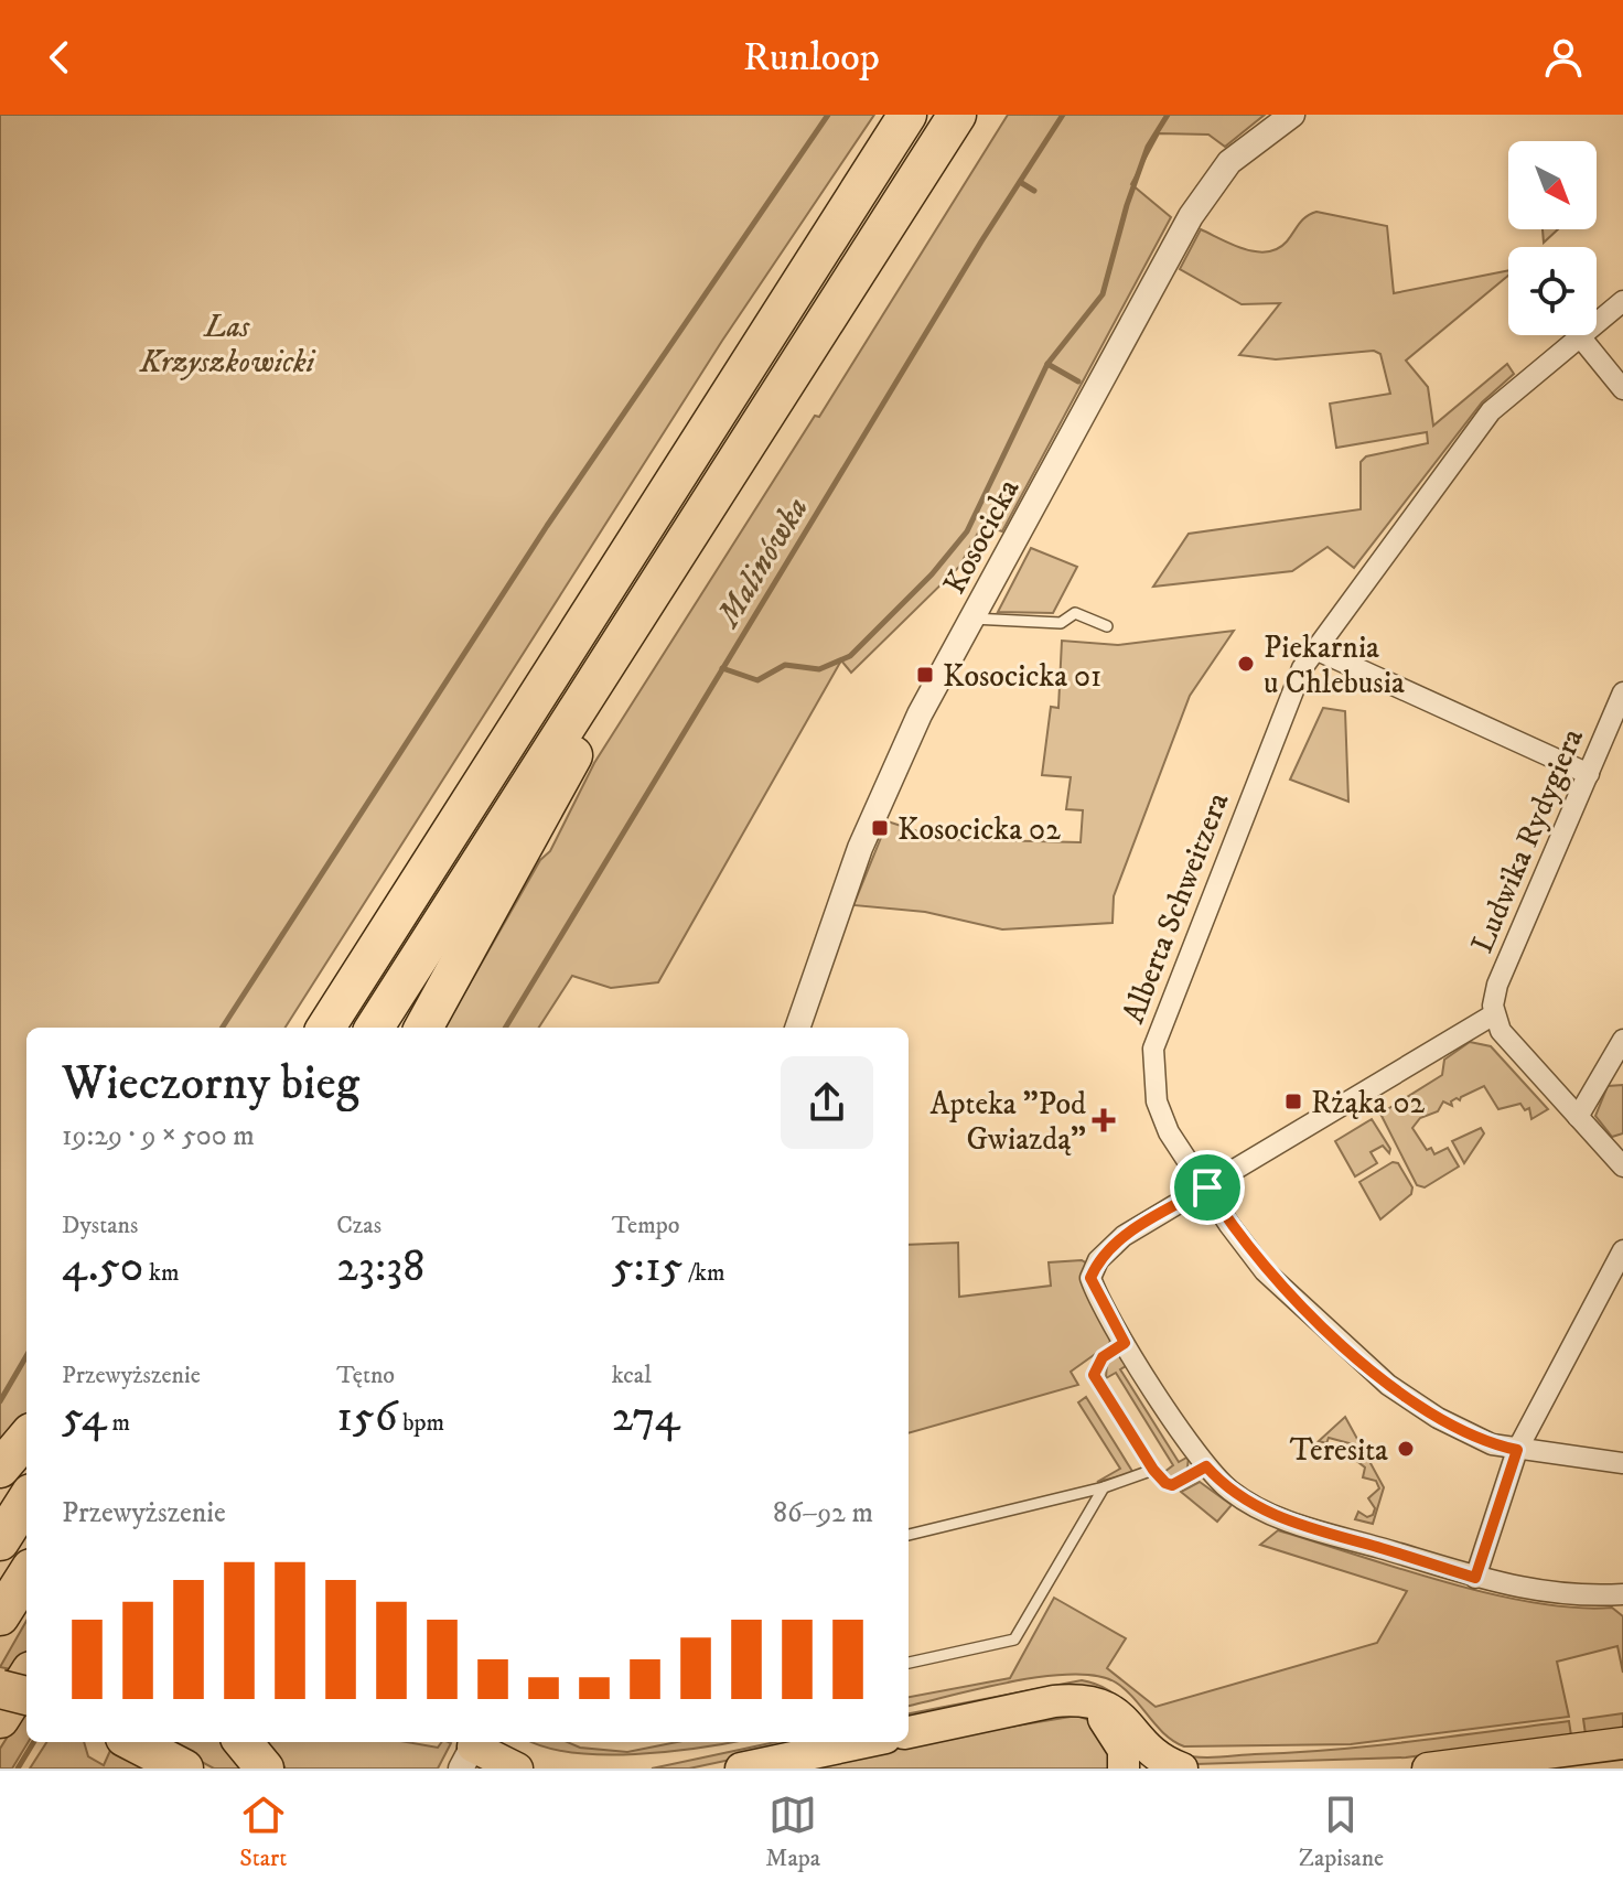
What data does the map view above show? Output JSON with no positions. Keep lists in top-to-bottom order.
{
  "streets": {
    "street": ["Kosocicka", "Ludwika Rydygiera", "Alberta Schweitzera"]
  },
  "water": ["Malinówka"],
  "parks": ["Las Krzyszkowicki"],
  "places": {
    "other": ["Piekarnia u Chlebusia", "Teresita"],
    "transit": ["Kosocicka 01", "Kosocicka 02", "Rżąka 02"],
    "health": ["Apteka \"Pod Gwiazdą\""]
  },
  "north": "bottom right",
  "page": {
    "header": "Runloop",
    "heading": ["Wieczorny bieg", "19:29 · 9 × 500 m"],
    "stats": [
      ["Dystans", "4.50 km"],
      ["Czas", "23:38"],
      ["Tempo", "5:15 /km"],
      ["Przewyższenie", "54 m"],
      ["Tętno", "156 bpm"],
      ["kcal", "274"]
    ],
    "chart": ["Przewyższenie", "86–92 m"],
    "tabs": ["Start", "Mapa", "Zapisane"]
  }
}
